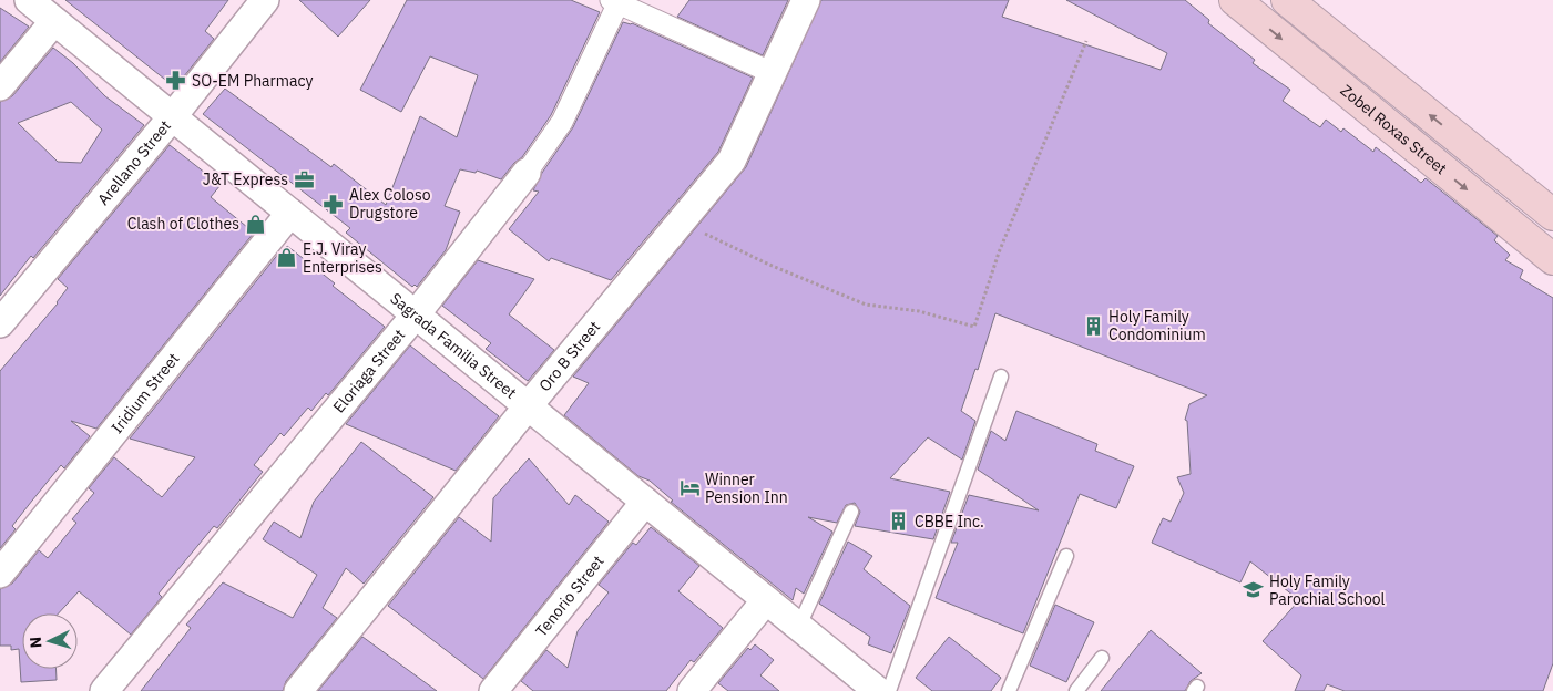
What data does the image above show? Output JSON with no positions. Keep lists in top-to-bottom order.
{
  "streets": {
    "main road": ["Zobel Roxas Street"],
    "street": [
      "Arellano Street",
      "Sagrada Familia Street",
      "Oro B Street",
      "Eloriaga Street",
      "Iridium Street",
      "Tenorio Street"
    ]
  },
  "crossings": [
    ["Arellano Street", "Sagrada Familia Street"],
    ["Sagrada Familia Street", "Oro B Street"],
    ["Sagrada Familia Street", "Eloriaga Street"],
    ["Sagrada Familia Street", "Iridium Street"],
    ["Sagrada Familia Street", "Tenorio Street"]
  ],
  "places": {
    "pharmacy": ["SO-EM Pharmacy", "Alex Coloso Drugstore"],
    "office": ["J&T Express"],
    "shop": ["Clash of Clothes", "E.J. Viray Enterprises"],
    "building": ["Holy Family Condominium", "CBBE Inc."],
    "hotel": ["Winner Pension Inn"],
    "school or university": ["Holy Family Parochial School"]
  },
  "north": "left"
}
